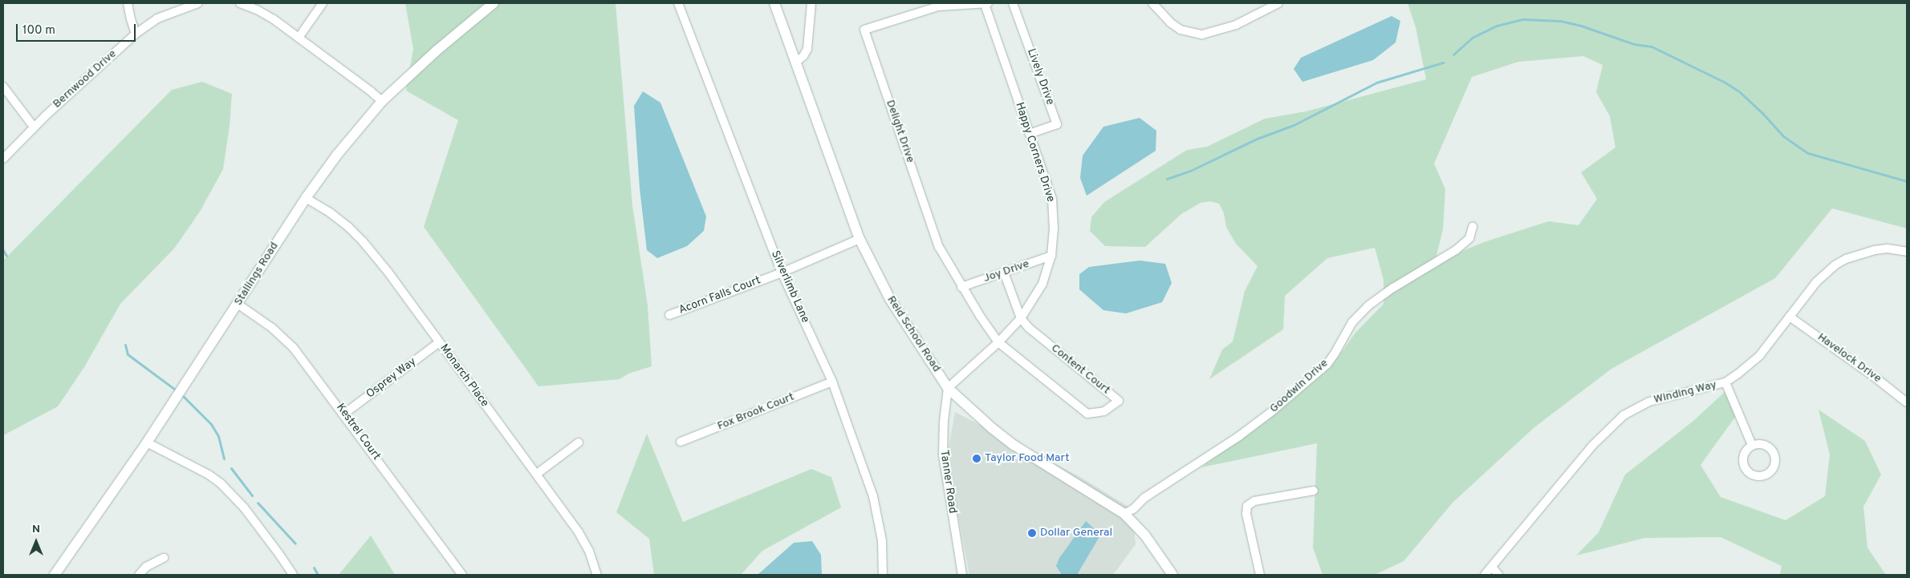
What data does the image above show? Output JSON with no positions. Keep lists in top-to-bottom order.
{
  "streets": {
    "street": [
      "Lively Drive",
      "Bernwood Drive",
      "Delight Drive",
      "Happy Corners Drive",
      "Joy Drive",
      "Stallings Road",
      "Silverlimb Lane",
      "Acorn Falls Court",
      "Reid School Road",
      "Havelock Drive",
      "Content Court",
      "Monarch Place",
      "Osprey Way",
      "Goodwin Drive",
      "Winding Way",
      "Fox Brook Court",
      "Kestrel Court",
      "Tanner Road"
    ]
  },
  "crossings": [
    ["Lively Drive", "Happy Corners Drive"],
    ["Delight Drive", "Happy Corners Drive"],
    ["Delight Drive", "Joy Drive"],
    ["Delight Drive", "Content Court"],
    ["Happy Corners Drive", "Joy Drive"],
    ["Happy Corners Drive", "Reid School Road"],
    ["Happy Corners Drive", "Content Court"],
    ["Happy Corners Drive", "Tanner Road"],
    ["Joy Drive", "Content Court"],
    ["Stallings Road", "Monarch Place"],
    ["Stallings Road", "Kestrel Court"],
    ["Silverlimb Lane", "Acorn Falls Court"],
    ["Silverlimb Lane", "Fox Brook Court"],
    ["Acorn Falls Court", "Reid School Road"],
    ["Reid School Road", "Goodwin Drive"],
    ["Reid School Road", "Tanner Road"],
    ["Havelock Drive", "Winding Way"],
    ["Monarch Place", "Osprey Way"],
    ["Osprey Way", "Kestrel Court"]
  ],
  "places": ["Taylor Food Mart", "Dollar General"],
  "scale_bar": "100 m",
  "north": "top"
}
